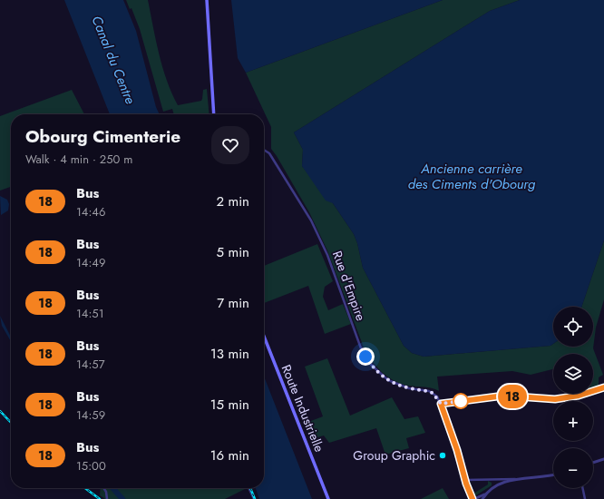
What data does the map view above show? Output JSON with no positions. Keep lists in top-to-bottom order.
{
  "streets": {
    "main road": ["Route Industrielle"],
    "street": ["Rue d'Empire"]
  },
  "water": ["Canal du Centre", "Ancienne carrière des Ciments d'Obourg"],
  "places": ["Group Graphic"],
  "lines": ["bus line 18"],
  "page": {
    "on_map": "18",
    "heading": ["Obourg Cimenterie", "Walk · 4 min · 250 m"],
    "list": [
      {
        "mark": "18",
        "name": "Bus",
        "note": "14:46",
        "value": "2 min"
      },
      {
        "mark": "18",
        "name": "Bus",
        "note": "14:49",
        "value": "5 min"
      },
      {
        "mark": "18",
        "name": "Bus",
        "note": "14:51",
        "value": "7 min"
      },
      {
        "mark": "18",
        "name": "Bus",
        "note": "14:57",
        "value": "13 min"
      },
      {
        "mark": "18",
        "name": "Bus",
        "note": "14:59",
        "value": "15 min"
      },
      {
        "mark": "18",
        "name": "Bus",
        "note": "15:00",
        "value": "16 min"
      }
    ],
    "map_buttons": ["+", "−"]
  }
}
